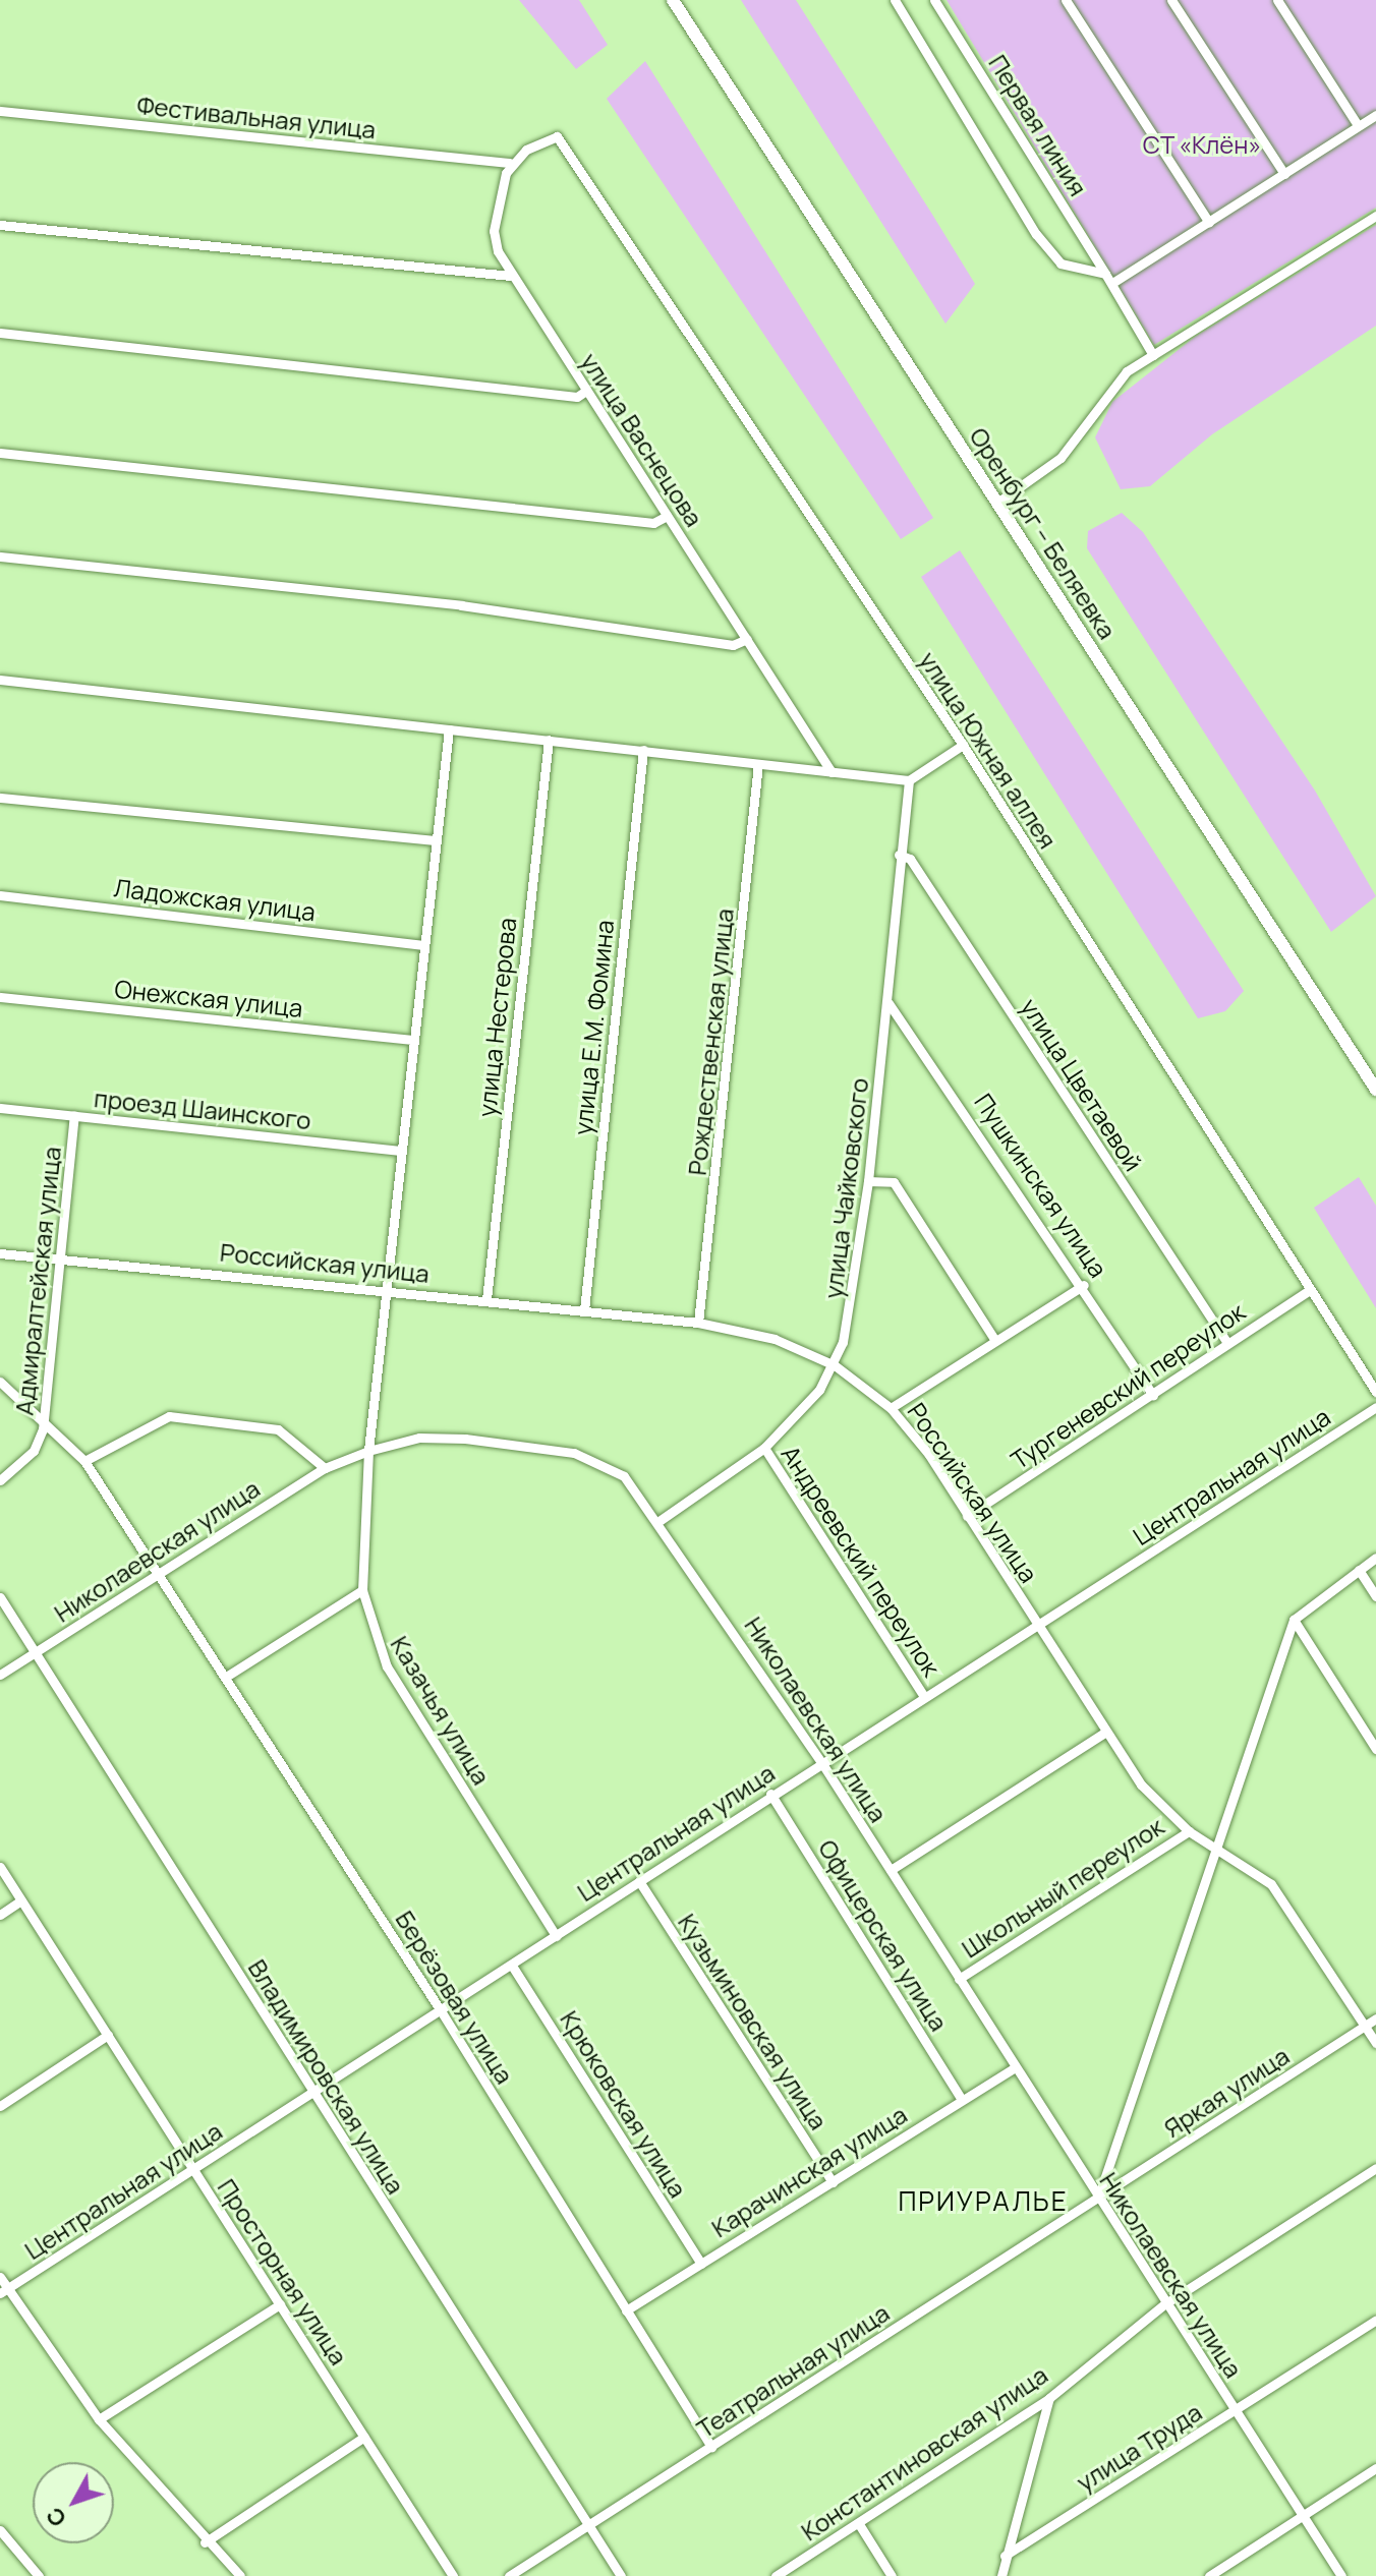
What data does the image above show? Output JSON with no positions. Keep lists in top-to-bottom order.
{
  "streets": {
    "main road": ["Оренбург – Беляевка"],
    "street": [
      "Фестивальная улица",
      "Первая линия",
      "улица Васнецова",
      "улица Южная аллея",
      "Ладожская улица",
      "Онежская улица",
      "улица Нестерова",
      "улица Е.М. Фомина",
      "Рождественская улица",
      "улица Цветаевой",
      "проезд Шаинского",
      "Пушкинская улица",
      "улица Чайковского",
      "Российская улица",
      "Адмиралтейская улица",
      "Тургеневский переулок",
      "Центральная улица",
      "Николаевская улица",
      "Андреевский переулок",
      "Казачья улица",
      "Школьный переулок",
      "Офицерская улица",
      "Берёзовая улица",
      "Кузьминовская улица",
      "Владимировская улица",
      "Яркая улица",
      "Крюковская улица",
      "Карачинская улица",
      "Просторная улица",
      "Театральная улица",
      "улица Труда",
      "Константиновская улица"
    ]
  },
  "crossings": [
    ["Фестивальная улица", "улица Васнецова"],
    ["Фестивальная улица", "улица Южная аллея"],
    ["улица Васнецова", "улица Южная аллея"],
    ["улица Южная аллея", "Тургеневский переулок"],
    ["улица Нестерова", "Российская улица"],
    ["улица Е.М. Фомина", "Российская улица"],
    ["Рождественская улица", "Российская улица"],
    ["улица Цветаевой", "улица Чайковского"],
    ["улица Цветаевой", "Тургеневский переулок"],
    ["проезд Шаинского", "Адмиралтейская улица"],
    ["Пушкинская улица", "улица Чайковского"],
    ["Пушкинская улица", "Тургеневский переулок"],
    ["улица Чайковского", "Российская улица"],
    ["улица Чайковского", "Николаевская улица"],
    ["улица Чайковского", "Андреевский переулок"],
    ["Российская улица", "Адмиралтейская улица"],
    ["Российская улица", "Тургеневский переулок"],
    ["Российская улица", "Центральная улица"],
    ["Российская улица", "Казачья улица"],
    ["Российская улица", "Школьный переулок"],
    ["Российская улица", "Яркая улица"],
    ["Центральная улица", "Николаевская улица"],
    ["Центральная улица", "Андреевский переулок"],
    ["Центральная улица", "Казачья улица"],
    ["Центральная улица", "Офицерская улица"],
    ["Центральная улица", "Берёзовая улица"],
    ["Центральная улица", "Кузьминовская улица"],
    ["Центральная улица", "Владимировская улица"],
    ["Центральная улица", "Крюковская улица"],
    ["Центральная улица", "Просторная улица"],
    ["Николаевская улица", "Казачья улица"],
    ["Николаевская улица", "Школьный переулок"],
    ["Николаевская улица", "Берёзовая улица"],
    ["Николаевская улица", "Владимировская улица"],
    ["Николаевская улица", "Яркая улица"],
    ["Николаевская улица", "Карачинская улица"],
    ["Николаевская улица", "Театральная улица"],
    ["Николаевская улица", "улица Труда"],
    ["Николаевская улица", "Константиновская улица"],
    ["Офицерская улица", "Карачинская улица"],
    ["Берёзовая улица", "Карачинская улица"],
    ["Берёзовая улица", "Театральная улица"],
    ["Кузьминовская улица", "Карачинская улица"],
    ["Владимировская улица", "Театральная улица"],
    ["Яркая улица", "Театральная улица"],
    ["Крюковская улица", "Карачинская улица"]
  ],
  "districts": ["ПРИУРАЛЬЕ"],
  "parks": ["СТ «Клён»"],
  "north": "bottom left"
}
